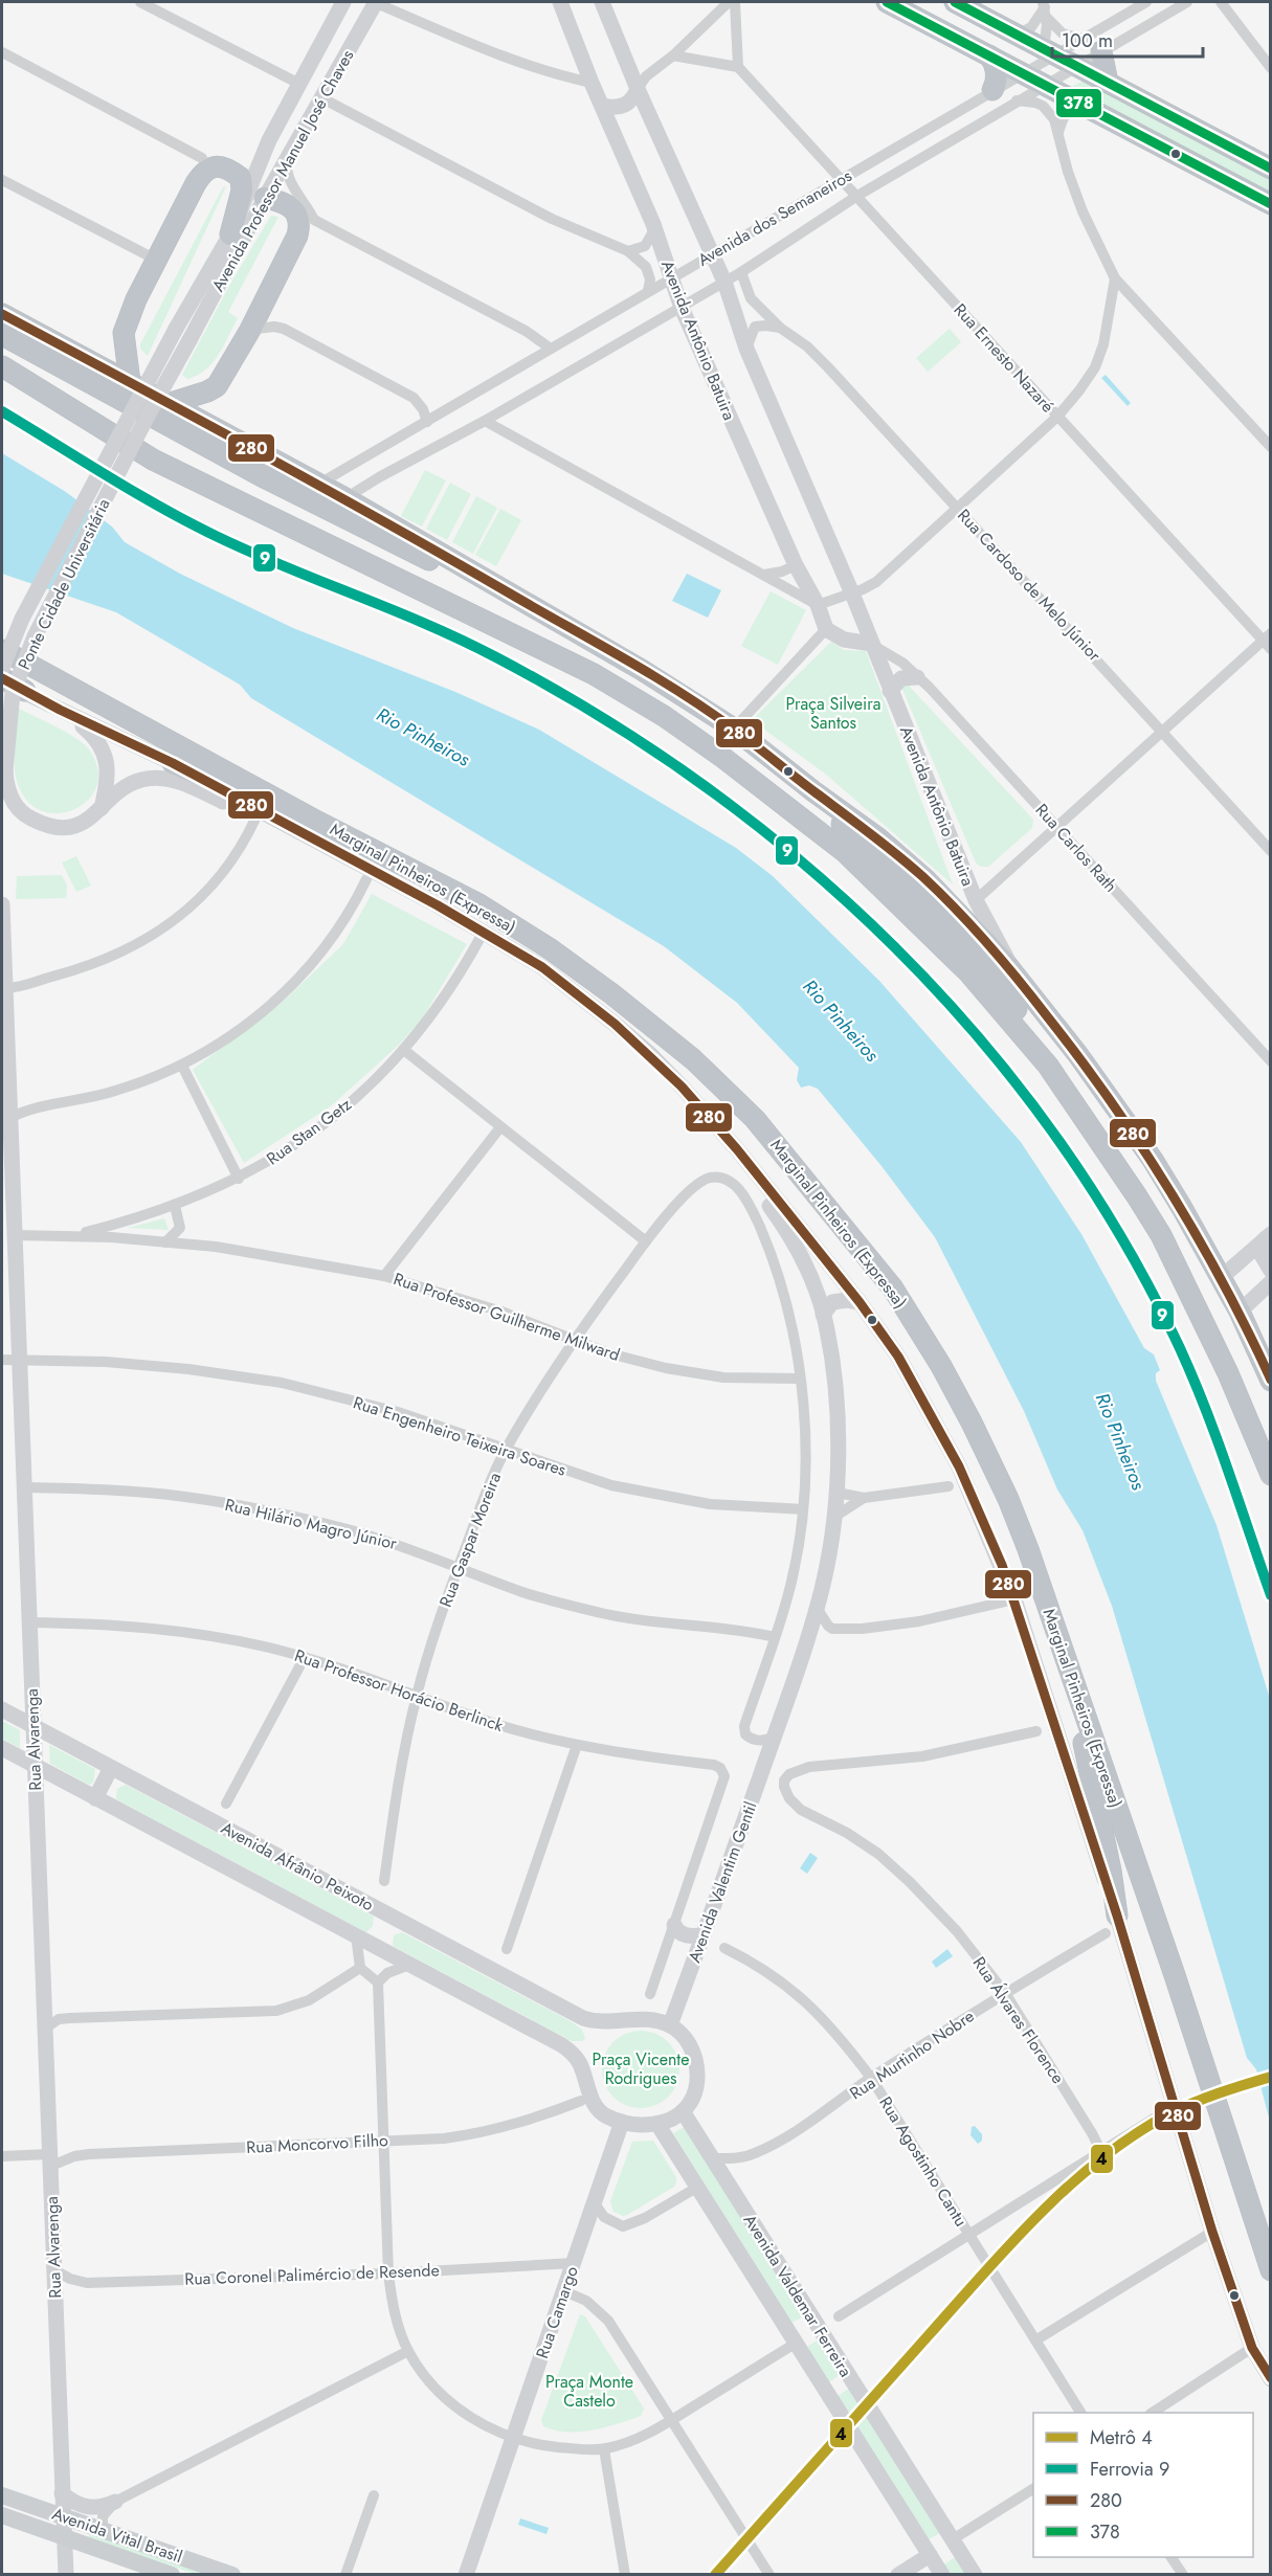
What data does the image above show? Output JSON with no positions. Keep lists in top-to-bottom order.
{
  "streets": {
    "highway": ["Marginal Pinheiros (Expressa)"],
    "main road": [
      "Avenida Professor Manuel José Chaves",
      "Avenida Antônio Batuira",
      "Ponte Cidade Universitária",
      "Rua Alvarenga",
      "Avenida Afrânio Peixoto",
      "Avenida Valentim Gentil",
      "Avenida Valdemar Ferreira",
      "Rua Camargo",
      "Avenida Vital Brasil"
    ],
    "street": [
      "Avenida dos Semaneiros",
      "Rua Ernesto Nazaré",
      "Rua Cardoso de Melo Júnior",
      "Rua Carlos Rath",
      "Rua Stan Getz",
      "Rua Professor Guilherme Milward",
      "Rua Engenheiro Teixeira Soares",
      "Rua Hilário Magro Júnior",
      "Rua Gaspar Moreira",
      "Rua Professor Horácio Berlinck",
      "Rua Álvares Florence",
      "Rua Murtinho Nobre",
      "Rua Moncorvo Filho",
      "Rua Agostinho Cantu",
      "Rua Coronel Palimércio de Resende"
    ]
  },
  "crossings": [
    ["Avenida Professor Manuel José Chaves", "Ponte Cidade Universitária"],
    ["Avenida dos Semaneiros", "Avenida Antônio Batuira"],
    ["Avenida dos Semaneiros", "Rua Ernesto Nazaré"],
    ["Avenida dos Semaneiros", "Rua Cardoso de Melo Júnior"],
    ["Avenida Antônio Batuira", "Rua Carlos Rath"],
    ["Ponte Cidade Universitária", "Rua Stan Getz"],
    ["Ponte Cidade Universitária", "Avenida Valentim Gentil"],
    ["Rua Stan Getz", "Rua Professor Guilherme Milward"],
    ["Rua Stan Getz", "Avenida Valentim Gentil"],
    ["Rua Professor Guilherme Milward", "Rua Gaspar Moreira"],
    ["Rua Professor Guilherme Milward", "Rua Alvarenga"],
    ["Rua Engenheiro Teixeira Soares", "Rua Gaspar Moreira"],
    ["Rua Engenheiro Teixeira Soares", "Rua Alvarenga"],
    ["Rua Hilário Magro Júnior", "Rua Gaspar Moreira"],
    ["Rua Hilário Magro Júnior", "Rua Alvarenga"],
    ["Rua Gaspar Moreira", "Rua Professor Horácio Berlinck"],
    ["Rua Professor Horácio Berlinck", "Rua Alvarenga"],
    ["Rua Professor Horácio Berlinck", "Avenida Valentim Gentil"],
    ["Rua Alvarenga", "Avenida Afrânio Peixoto"],
    ["Rua Alvarenga", "Rua Moncorvo Filho"],
    ["Rua Alvarenga", "Rua Coronel Palimércio de Resende"],
    ["Rua Alvarenga", "Avenida Vital Brasil"],
    ["Avenida Afrânio Peixoto", "Avenida Valentim Gentil"],
    ["Avenida Afrânio Peixoto", "Rua Camargo"],
    ["Rua Álvares Florence", "Rua Murtinho Nobre"],
    ["Rua Murtinho Nobre", "Rua Agostinho Cantu"],
    ["Rua Murtinho Nobre", "Avenida Valdemar Ferreira"],
    ["Rua Coronel Palimércio de Resende", "Rua Camargo"]
  ],
  "water": ["Rio Pinheiros"],
  "parks": ["Praça Silveira Santos", "Praça Vicente Rodrigues", "Praça Monte Castelo"],
  "lines": [
    "transit line 378",
    "transit line 280",
    "rail line 9",
    "metro line 4"
  ],
  "legend": [
    "Metrô 4",
    "Ferrovia 9",
    "280",
    "378"
  ],
  "scale_bar": "100 m"
}
